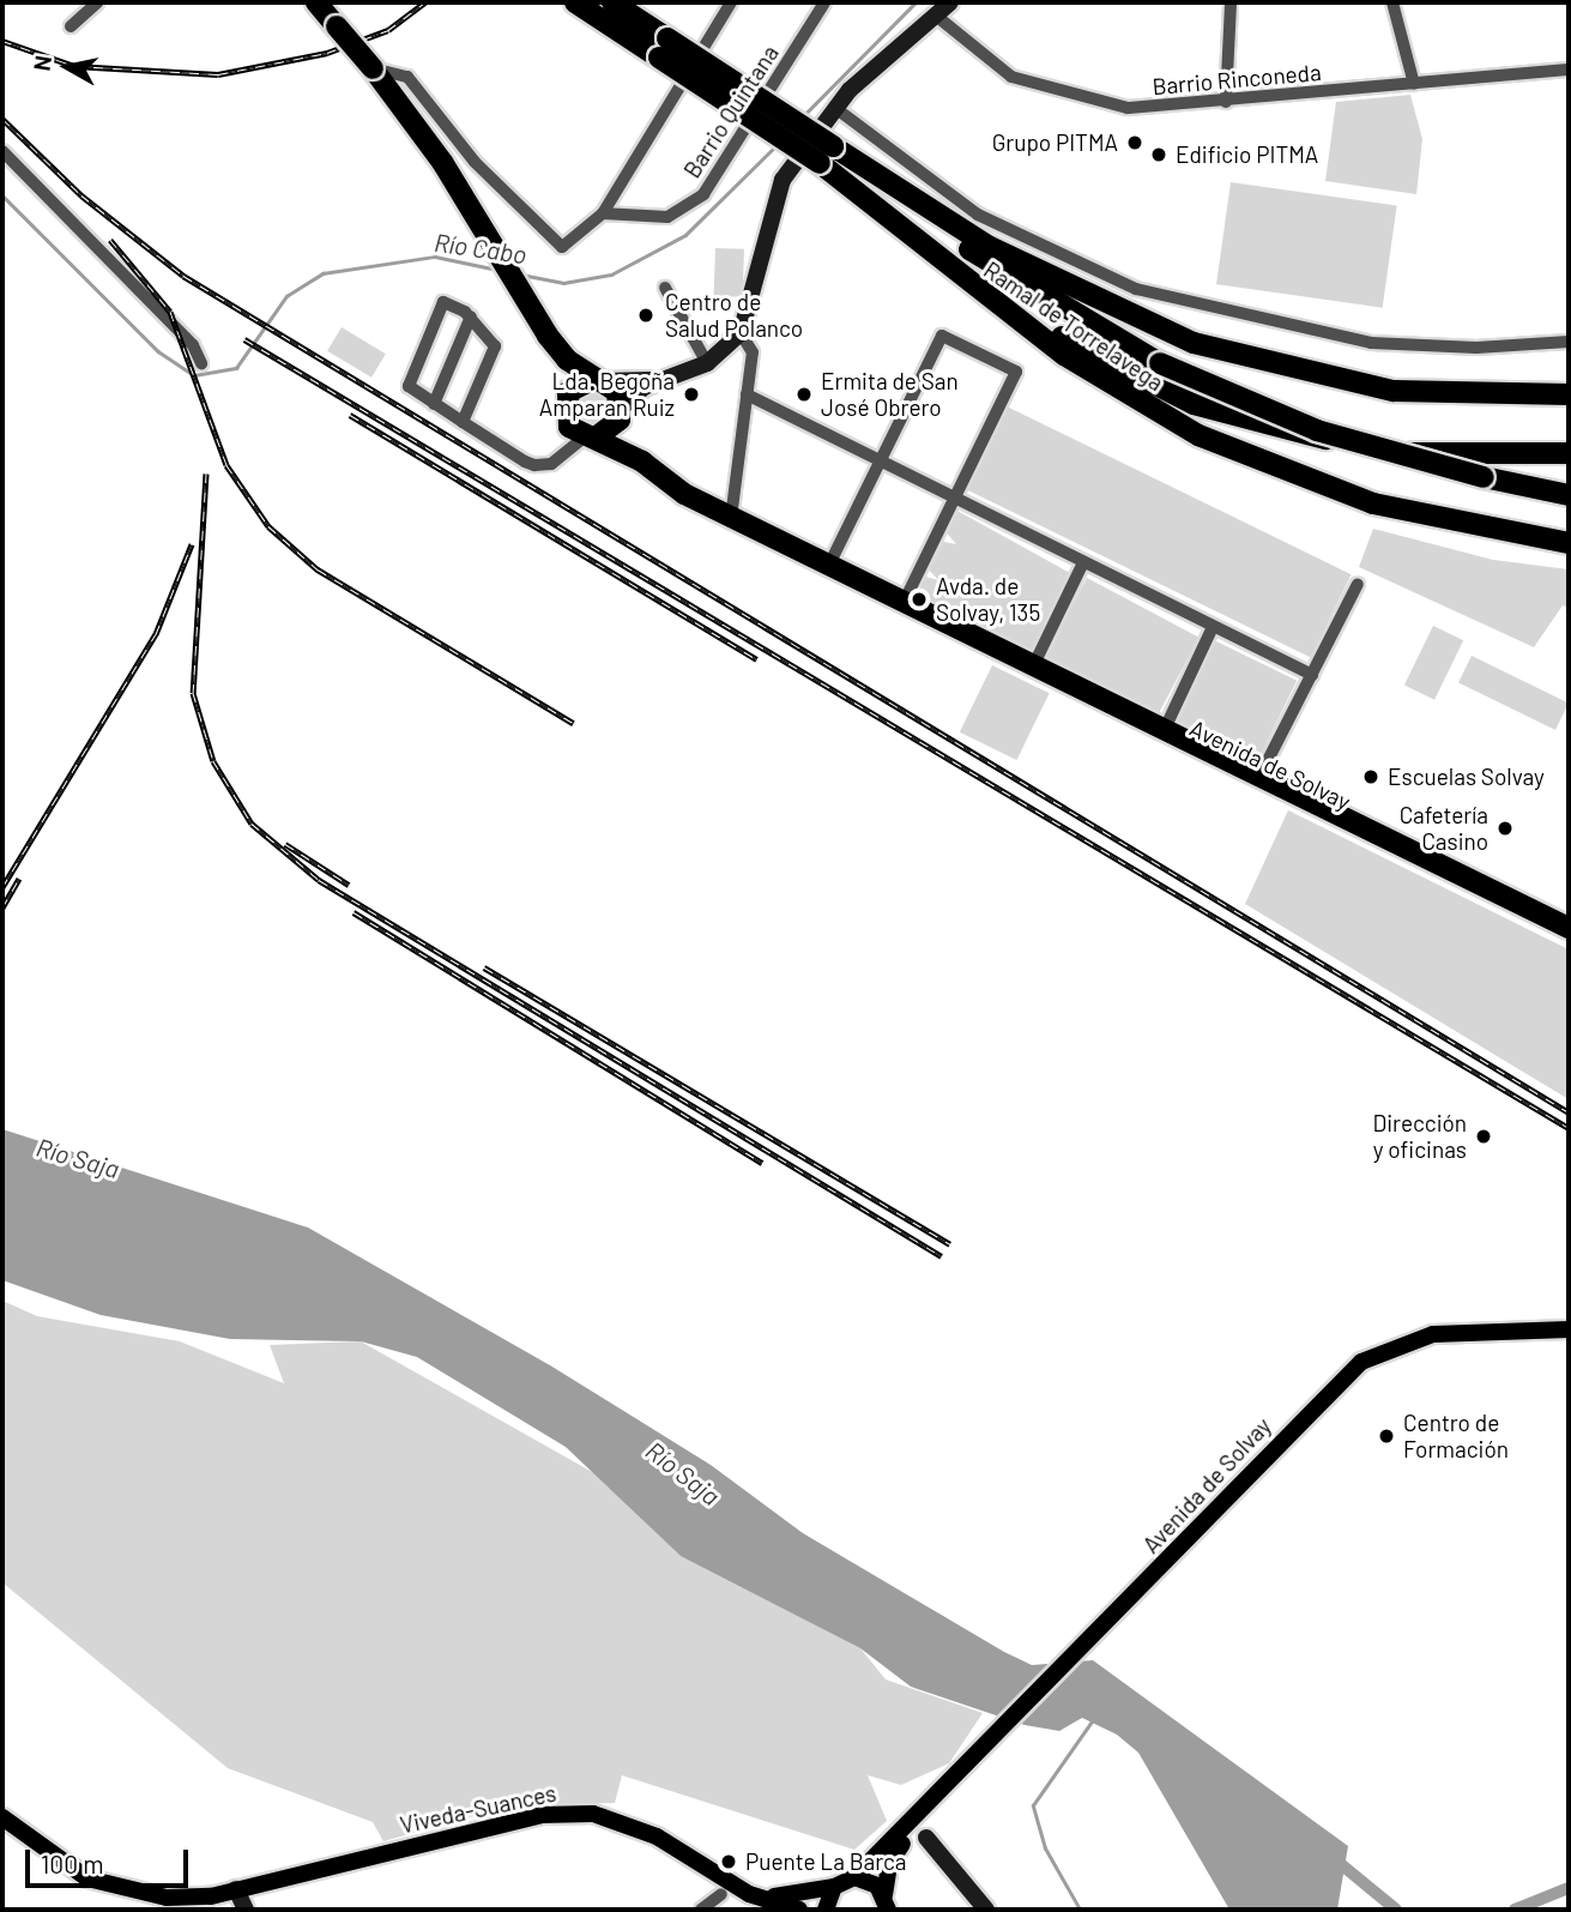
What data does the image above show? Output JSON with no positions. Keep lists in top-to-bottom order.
{
  "streets": {
    "highway": ["Ramal de Torrelavega", "Avenida de Solvay"],
    "main road": ["Viveda-Suances"],
    "street": ["Barrio Rinconeda", "Barrio Quintana"]
  },
  "water": ["Río Cabo", "Río Saja"],
  "places": [
    "Grupo PITMA",
    "Edificio PITMA",
    "Centro de Salud Polanco",
    "Lda. Begoña Amparan Ruiz",
    "Ermita de San José Obrero",
    "Avda. de Solvay, 135",
    "Escuelas Solvay",
    "Cafetería Casino",
    "Dirección y oficinas",
    "Centro de Formación",
    "Puente La Barca"
  ],
  "scale_bar": "100 m",
  "north": "left"
}
